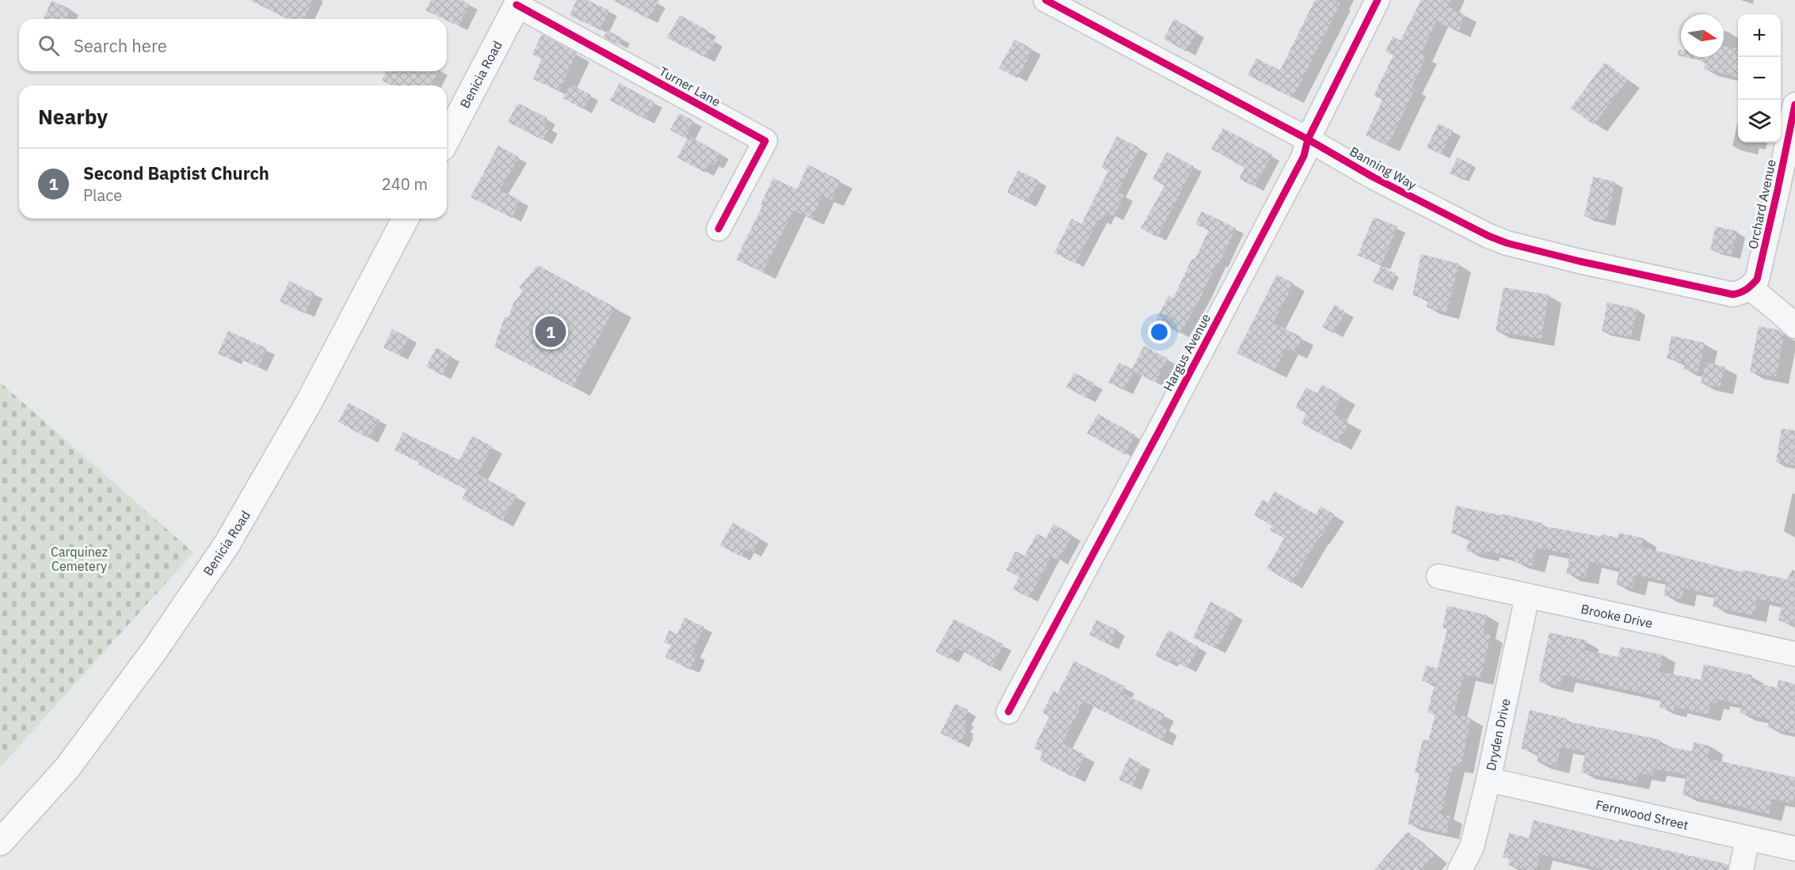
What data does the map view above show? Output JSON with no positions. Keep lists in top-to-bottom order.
{
  "streets": {
    "main road": ["Benicia Road"],
    "street": [
      "Turner Lane",
      "Banning Way",
      "Orchard Avenue",
      "Hargus Avenue",
      "Brooke Drive",
      "Dryden Drive",
      "Fernwood Street"
    ]
  },
  "crossings": [
    ["Benicia Road", "Turner Lane"],
    ["Banning Way", "Orchard Avenue"],
    ["Banning Way", "Hargus Avenue"],
    ["Brooke Drive", "Dryden Drive"],
    ["Dryden Drive", "Fernwood Street"]
  ],
  "parks": ["Carquinez Cemetery"],
  "north": "right",
  "page": {
    "map_buttons": ["+", "−"],
    "search": "Search here",
    "heading": "Nearby",
    "list": [
      {
        "mark": "1",
        "name": "Second Baptist Church",
        "note": "Place",
        "value": "240 m"
      }
    ],
    "pins": "1"
  }
}
